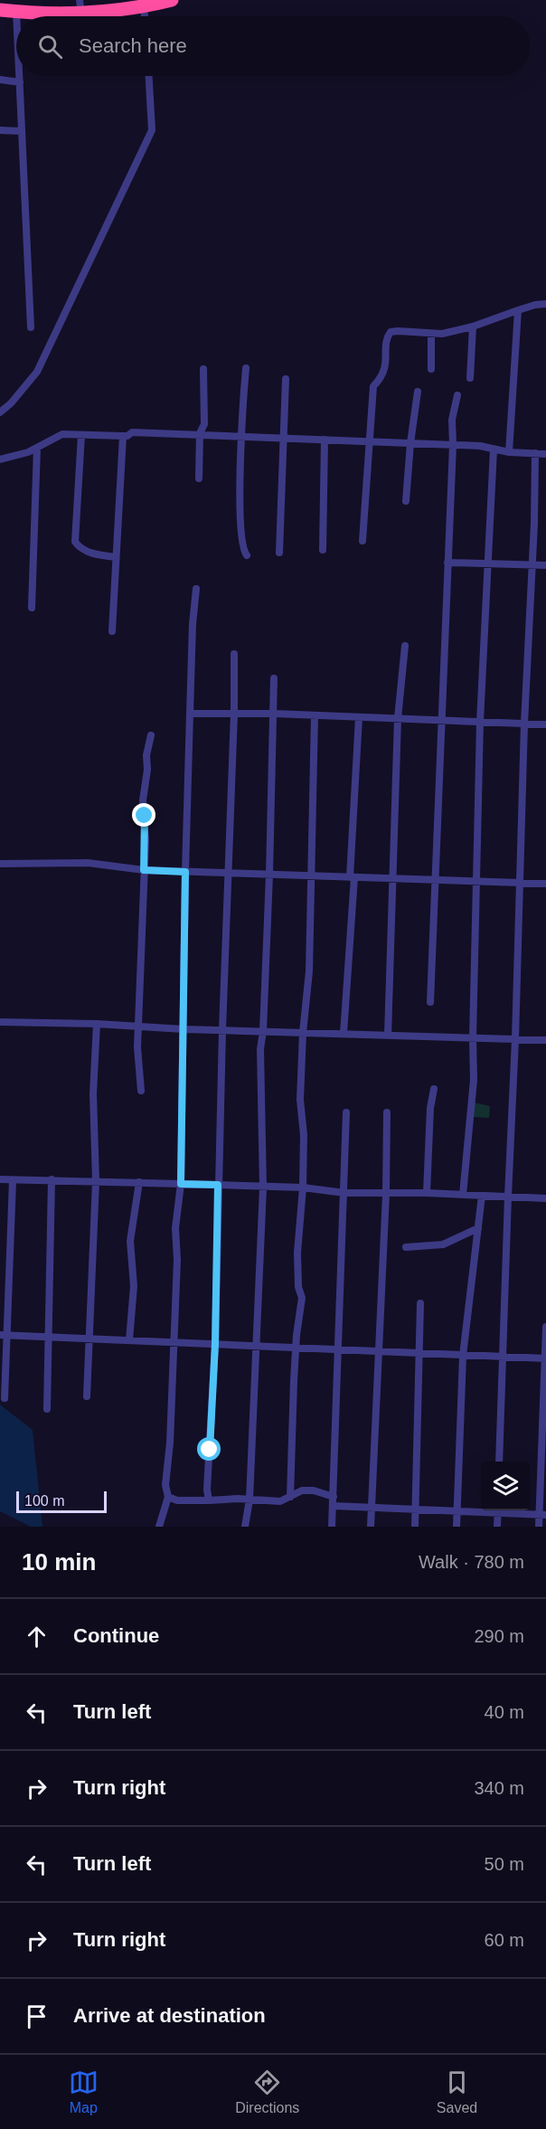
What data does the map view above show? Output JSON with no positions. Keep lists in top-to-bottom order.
{
  "scale_bar": "100 m",
  "page": {
    "search": "Search here",
    "scale": "100 m",
    "heading": ["10 min", "Walk · 780 m"],
    "list": [
      ["Continue", "290 m"],
      ["Turn left", "40 m"],
      ["Turn right", "340 m"],
      ["Turn left", "50 m"],
      ["Turn right", "60 m"],
      "Arrive at destination"
    ],
    "nav": ["Map", "Directions", "Saved"]
  }
}
